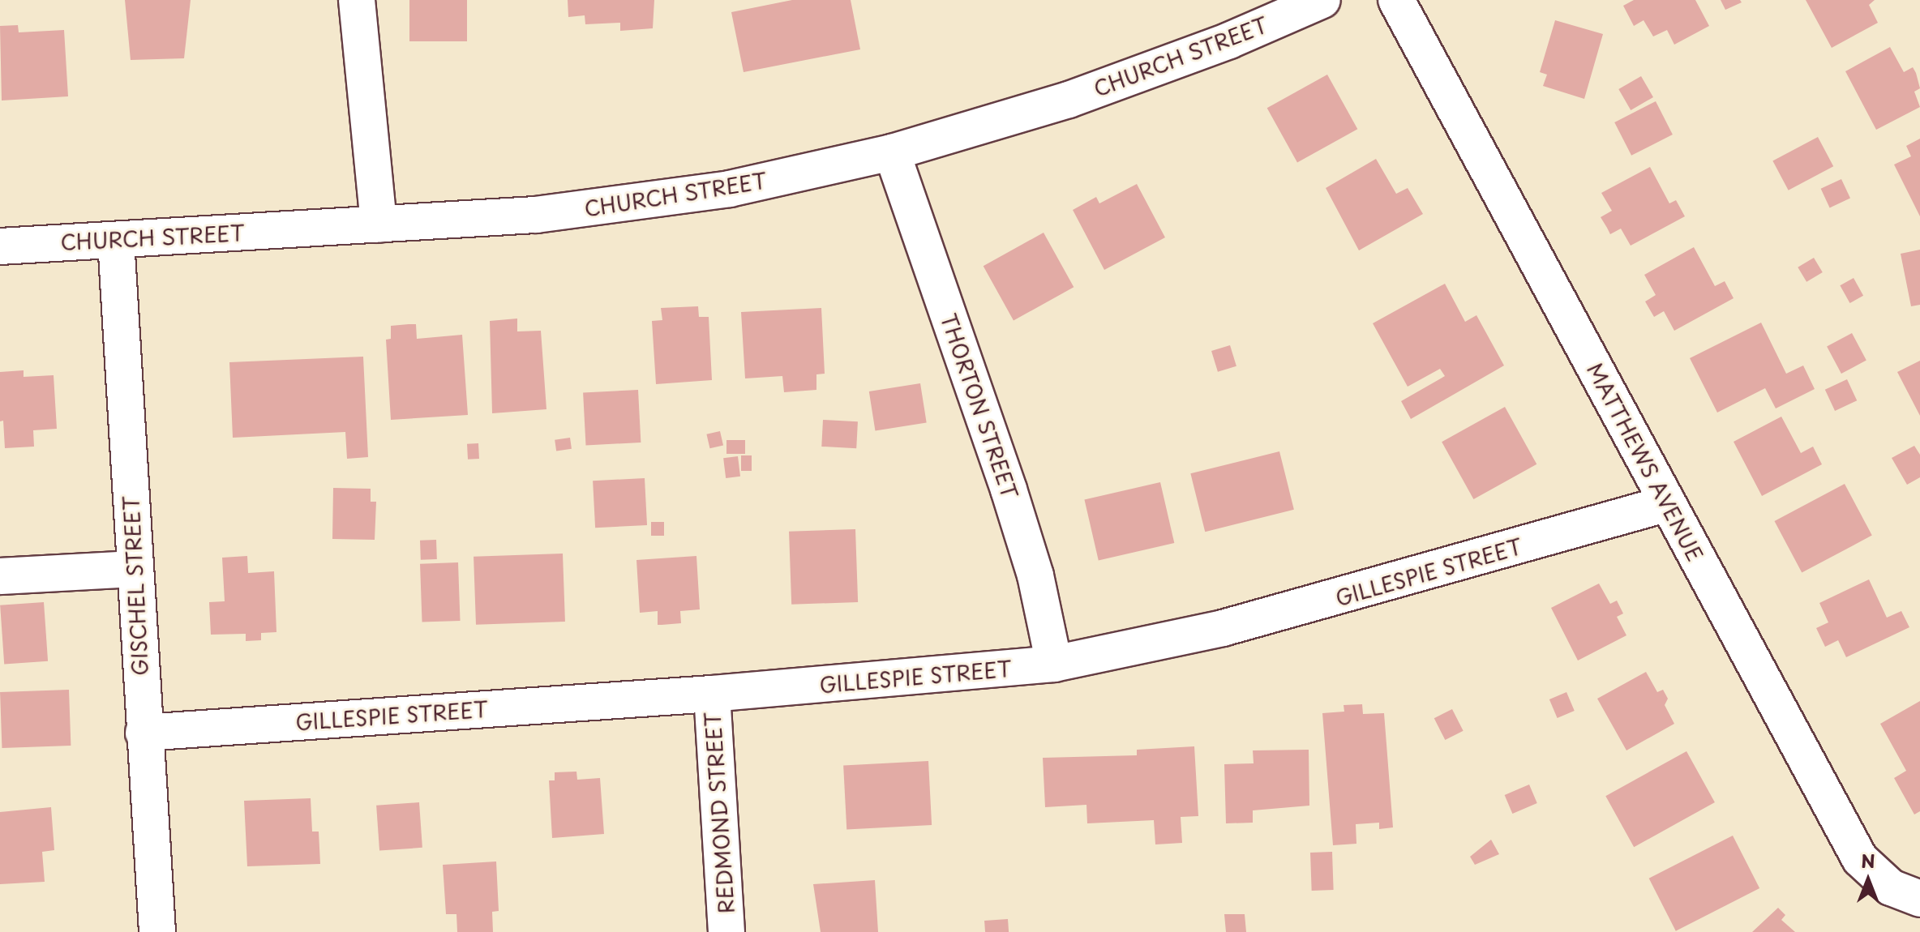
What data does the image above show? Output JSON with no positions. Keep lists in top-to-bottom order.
{
  "streets": {
    "street": [
      "CHURCH STREET",
      "THORTON STREET",
      "MATTHEWS AVENUE",
      "GILLESPIE STREET",
      "GISCHEL STREET",
      "REDMOND STREET"
    ]
  },
  "crossings": [
    ["CHURCH STREET", "THORTON STREET"],
    ["CHURCH STREET", "GISCHEL STREET"],
    ["THORTON STREET", "GILLESPIE STREET"],
    ["MATTHEWS AVENUE", "GILLESPIE STREET"],
    ["GILLESPIE STREET", "GISCHEL STREET"],
    ["GILLESPIE STREET", "REDMOND STREET"]
  ],
  "north": "top"
}
